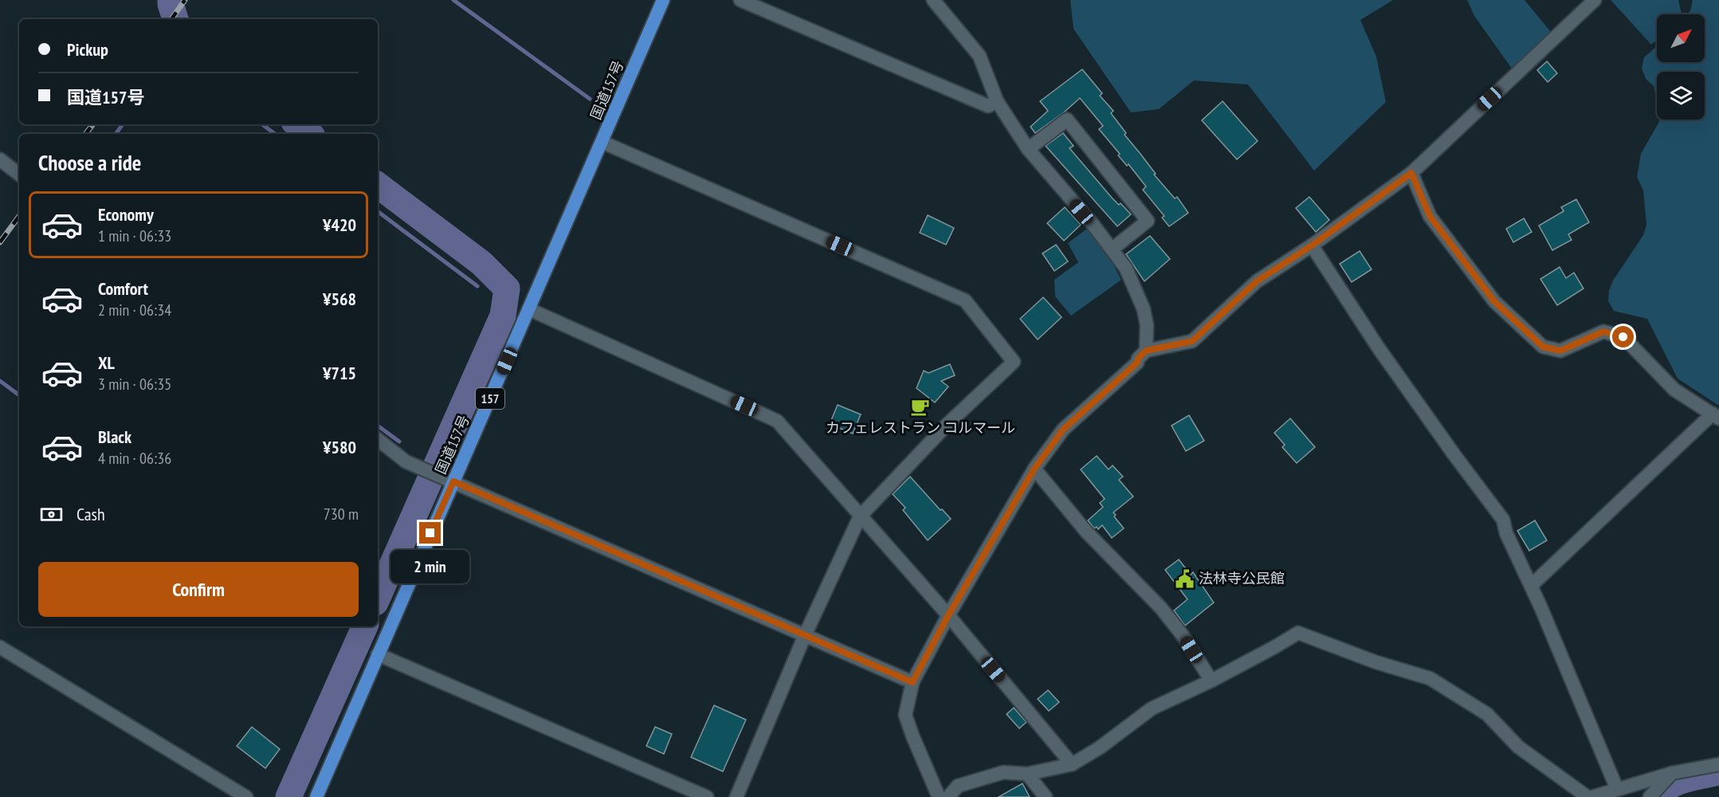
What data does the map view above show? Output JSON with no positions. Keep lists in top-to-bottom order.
{
  "streets": {
    "highway": ["国道157号", "157"]
  },
  "places": {
    "cafe": ["カフェレストラン コルマール"],
    "public building": ["法林寺公民館"]
  },
  "north": "top right",
  "page": {
    "banner": ["Pickup", "国道157号"],
    "heading": "Choose a ride",
    "list": [
      {
        "name": "Economy",
        "note": "1 min · 06:33",
        "value": "¥420"
      },
      {
        "name": "Comfort",
        "note": "2 min · 06:34",
        "value": "¥568"
      },
      {
        "name": "XL",
        "note": "3 min · 06:35",
        "value": "¥715"
      },
      {
        "name": "Black",
        "note": "4 min · 06:36",
        "value": "¥580"
      }
    ],
    "pay": ["Cash", "730 m"],
    "bubble": "2 min",
    "buttons": "Confirm"
  }
}
